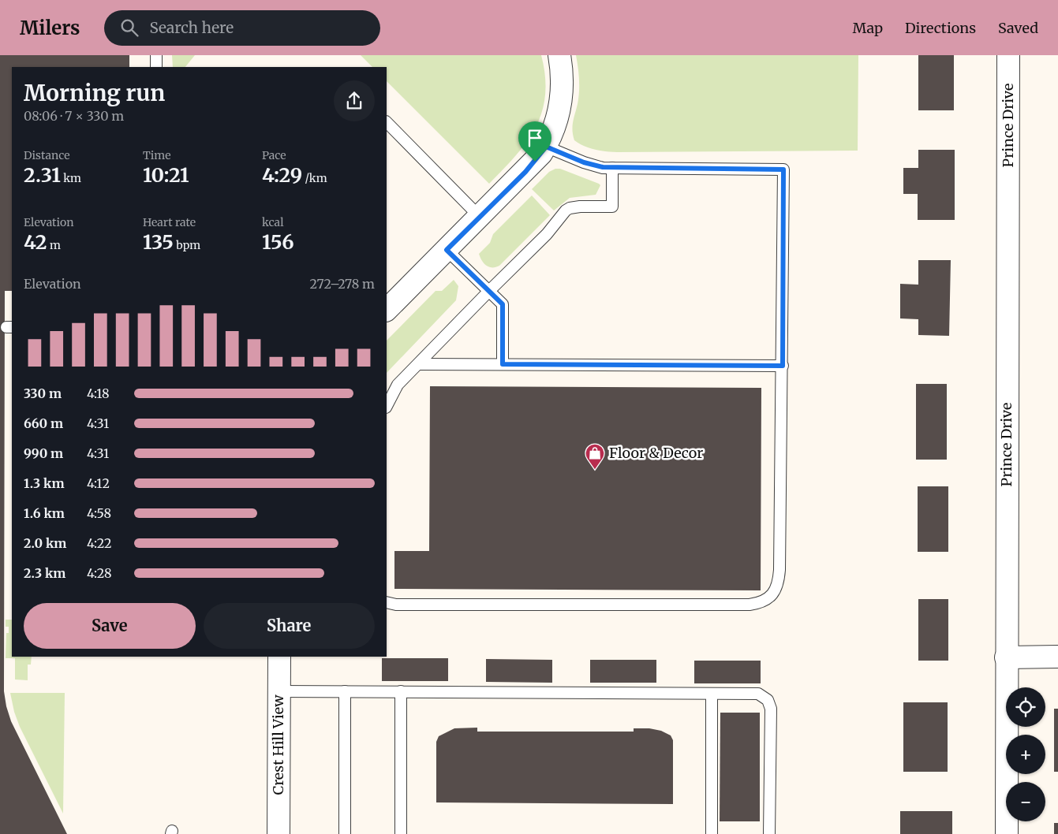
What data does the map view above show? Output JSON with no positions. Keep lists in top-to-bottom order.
{
  "streets": {
    "street": ["Prince Drive", "Crest Hill View"]
  },
  "places": {
    "shop": ["Floor & Decor"]
  },
  "page": {
    "header": "Milers",
    "search": "Search here",
    "nav": ["Map", "Directions", "Saved"],
    "heading": ["Morning run", "08:06 · 7 × 330 m"],
    "stats": [
      ["Distance", "2.31 km"],
      ["Time", "10:21"],
      ["Pace", "4:29 /km"],
      ["Elevation", "42 m"],
      ["Heart rate", "135 bpm"],
      ["kcal", "156"]
    ],
    "chart": ["Elevation", "272–278 m"],
    "list": [
      {
        "name": "330 m",
        "note": "4:18"
      },
      {
        "name": "660 m",
        "note": "4:31"
      },
      {
        "name": "990 m",
        "note": "4:31"
      },
      {
        "name": "1.3 km",
        "note": "4:12"
      },
      {
        "name": "1.6 km",
        "note": "4:58"
      },
      {
        "name": "2.0 km",
        "note": "4:22"
      },
      {
        "name": "2.3 km",
        "note": "4:28"
      }
    ],
    "buttons": ["Save", "Share"],
    "map_buttons": ["+", "−"]
  }
}
